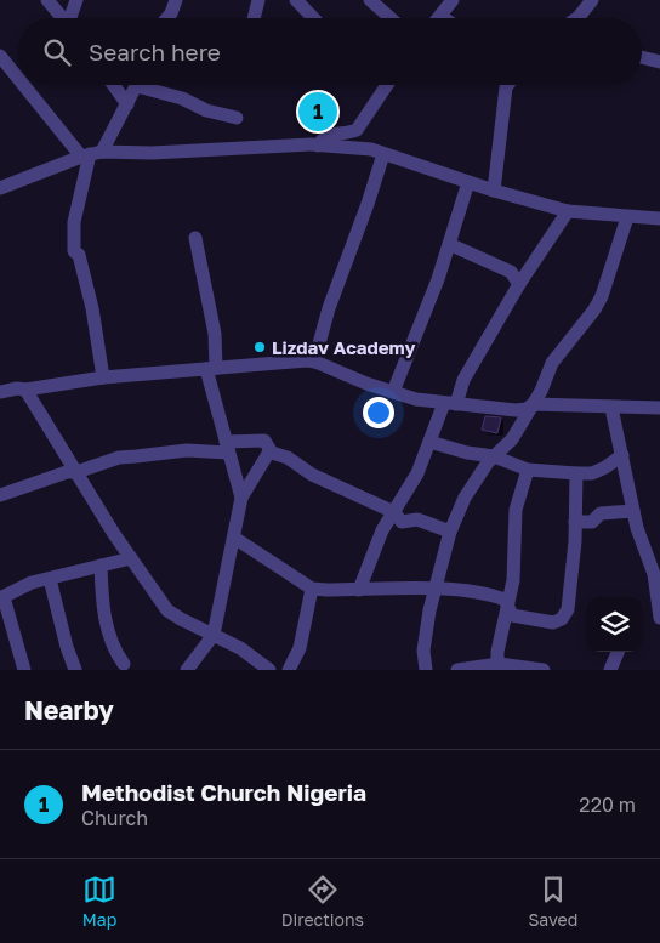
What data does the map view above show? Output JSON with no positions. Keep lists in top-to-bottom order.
{
  "places": ["Lizdav Academy"],
  "page": {
    "search": "Search here",
    "pins": "1",
    "heading": "Nearby",
    "list": [
      {
        "mark": "1",
        "name": "Methodist Church Nigeria",
        "note": "Church",
        "value": "220 m"
      }
    ],
    "nav": ["Map", "Directions", "Saved"]
  }
}
